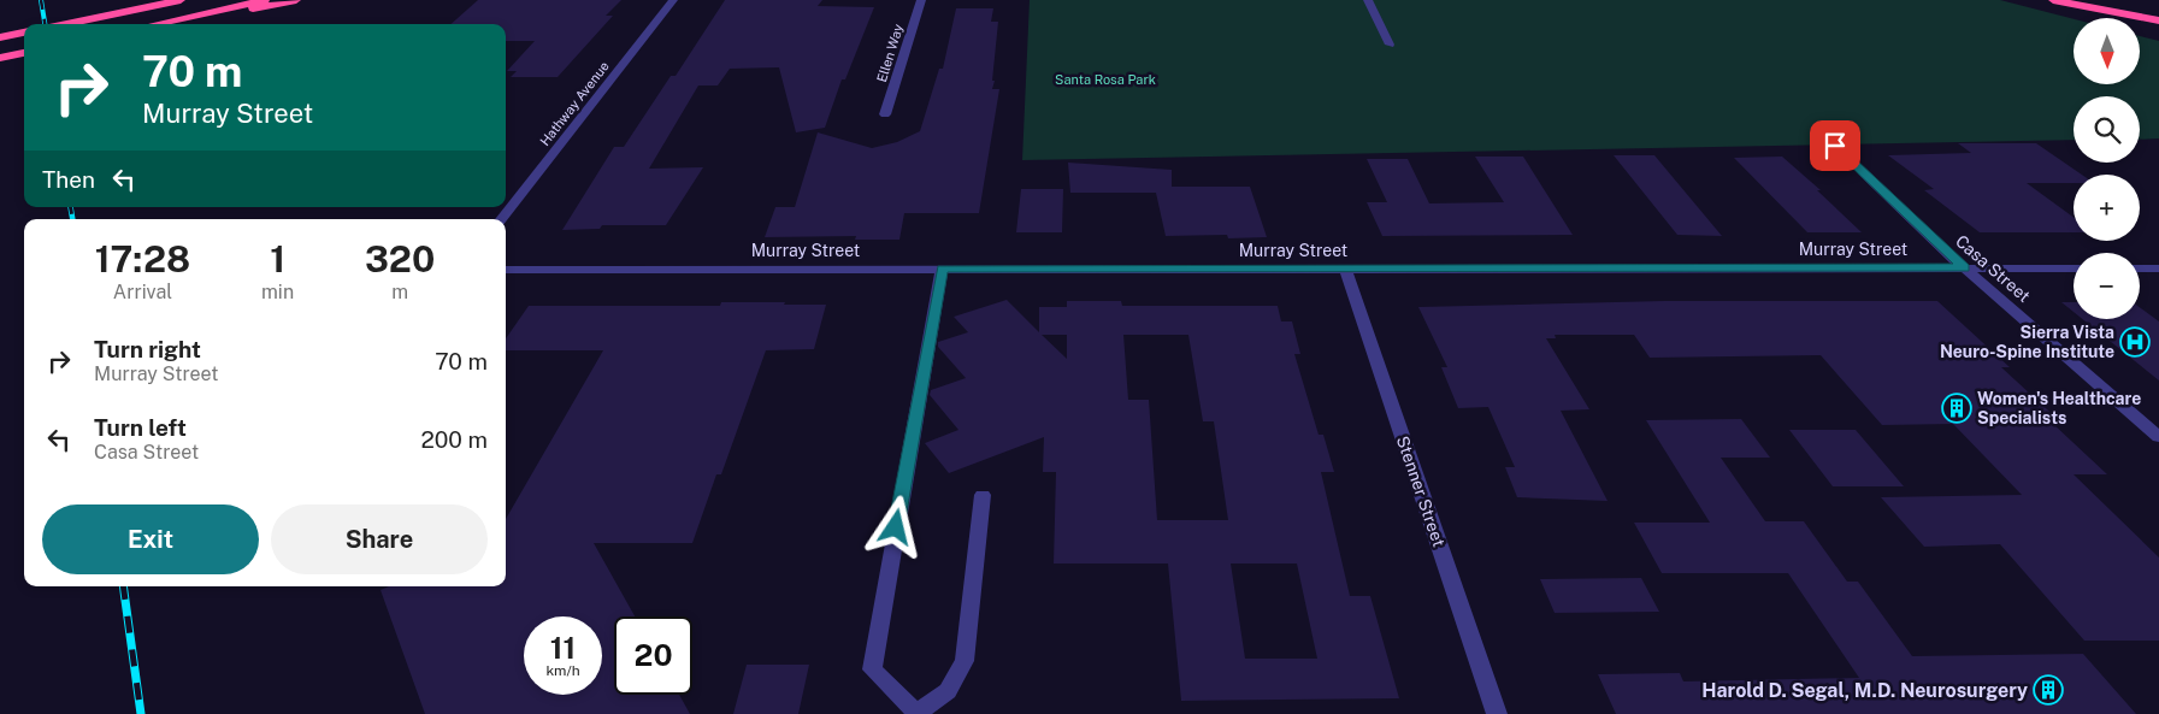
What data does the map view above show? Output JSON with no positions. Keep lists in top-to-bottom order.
{
  "streets": {
    "street": [
      "Ellen Way",
      "Hathway Avenue",
      "Murray Street",
      "Casa Street",
      "Stenner Street"
    ]
  },
  "crossings": [
    ["Murray Street", "Casa Street"],
    ["Murray Street", "Stenner Street"]
  ],
  "parks": ["Santa Rosa Park"],
  "places": {
    "hospital": ["Sierra Vista Neuro-Spine Institute"],
    "building": ["Women's Healthcare Specialists", "Harold D. Segal, M.D. Neurosurgery"]
  },
  "north": "bottom",
  "page": {
    "map_buttons": ["+", "−"],
    "turn": ["70 m", "Murray Street"],
    "then": "Then",
    "eta": [
      "17:28",
      "Arrival",
      "1",
      "min",
      "320",
      "m"
    ],
    "list": [
      {
        "name": "Turn right",
        "note": "Murray Street",
        "value": "70 m"
      },
      {
        "name": "Turn left",
        "note": "Casa Street",
        "value": "200 m"
      }
    ],
    "buttons": ["Exit", "Share"],
    "speed": "11 km/h",
    "limit": "20"
  }
}
